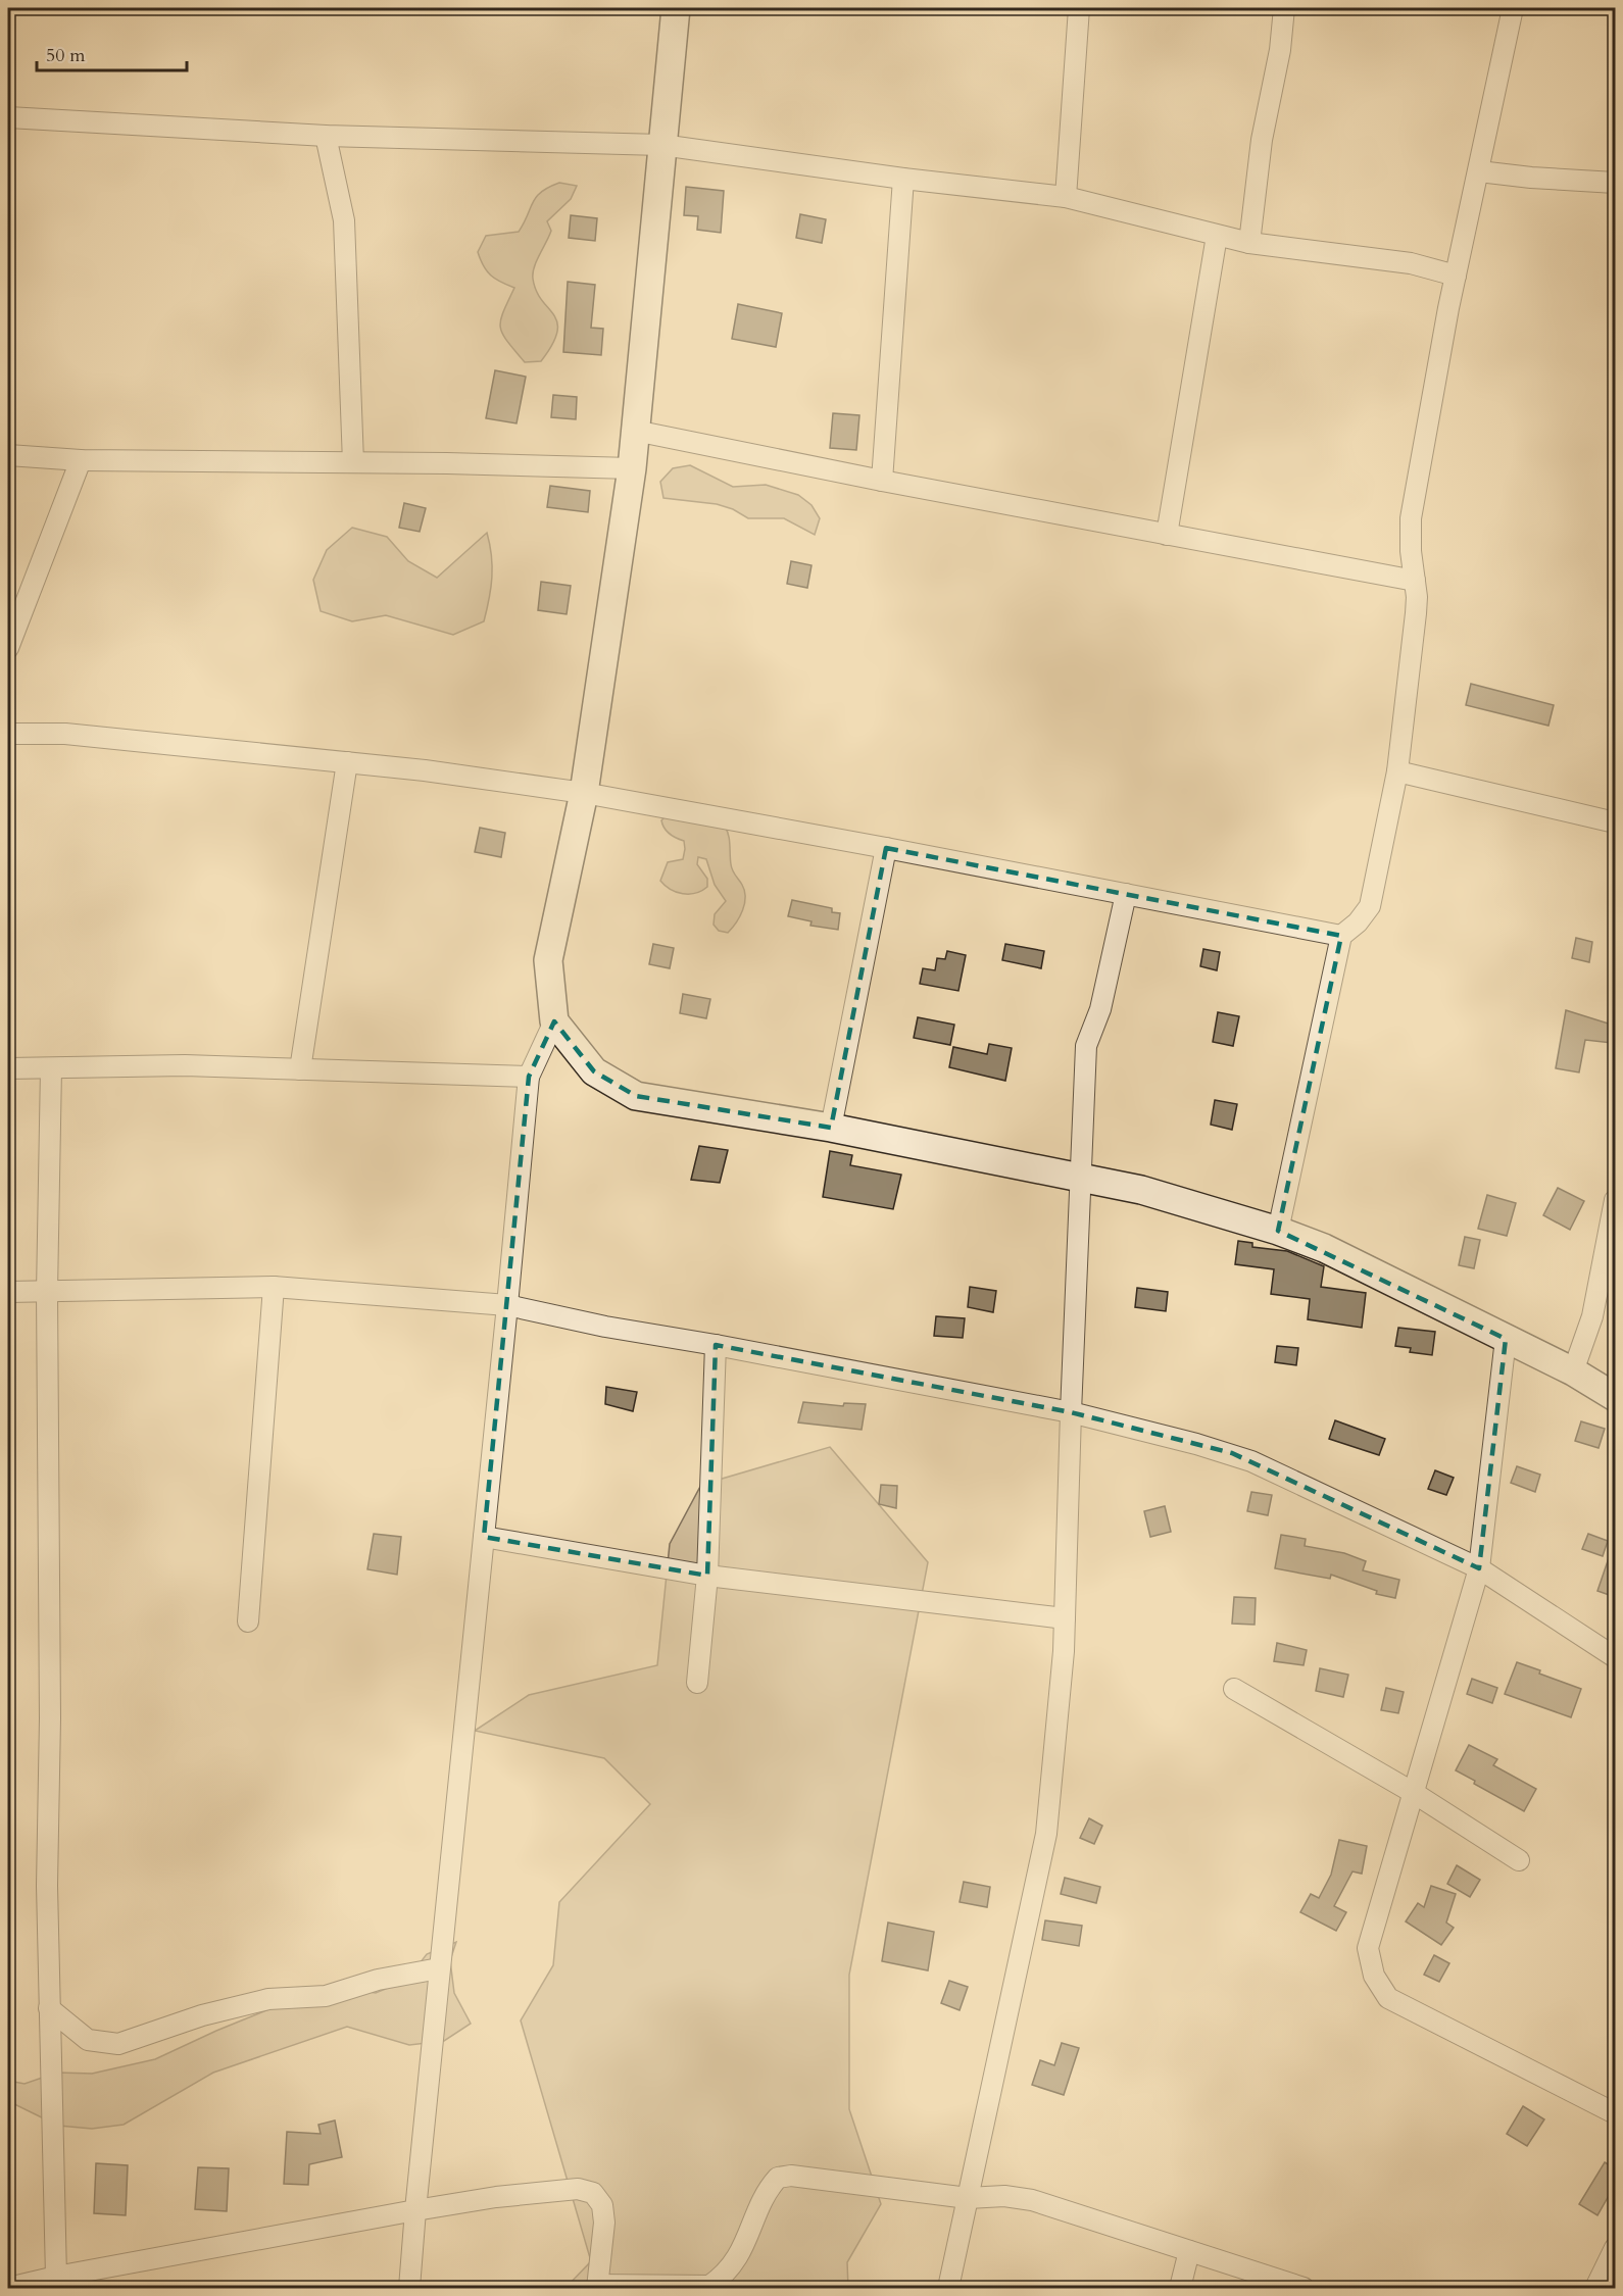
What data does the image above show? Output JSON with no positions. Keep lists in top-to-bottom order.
{
  "scale_bar": "50 m"
}
